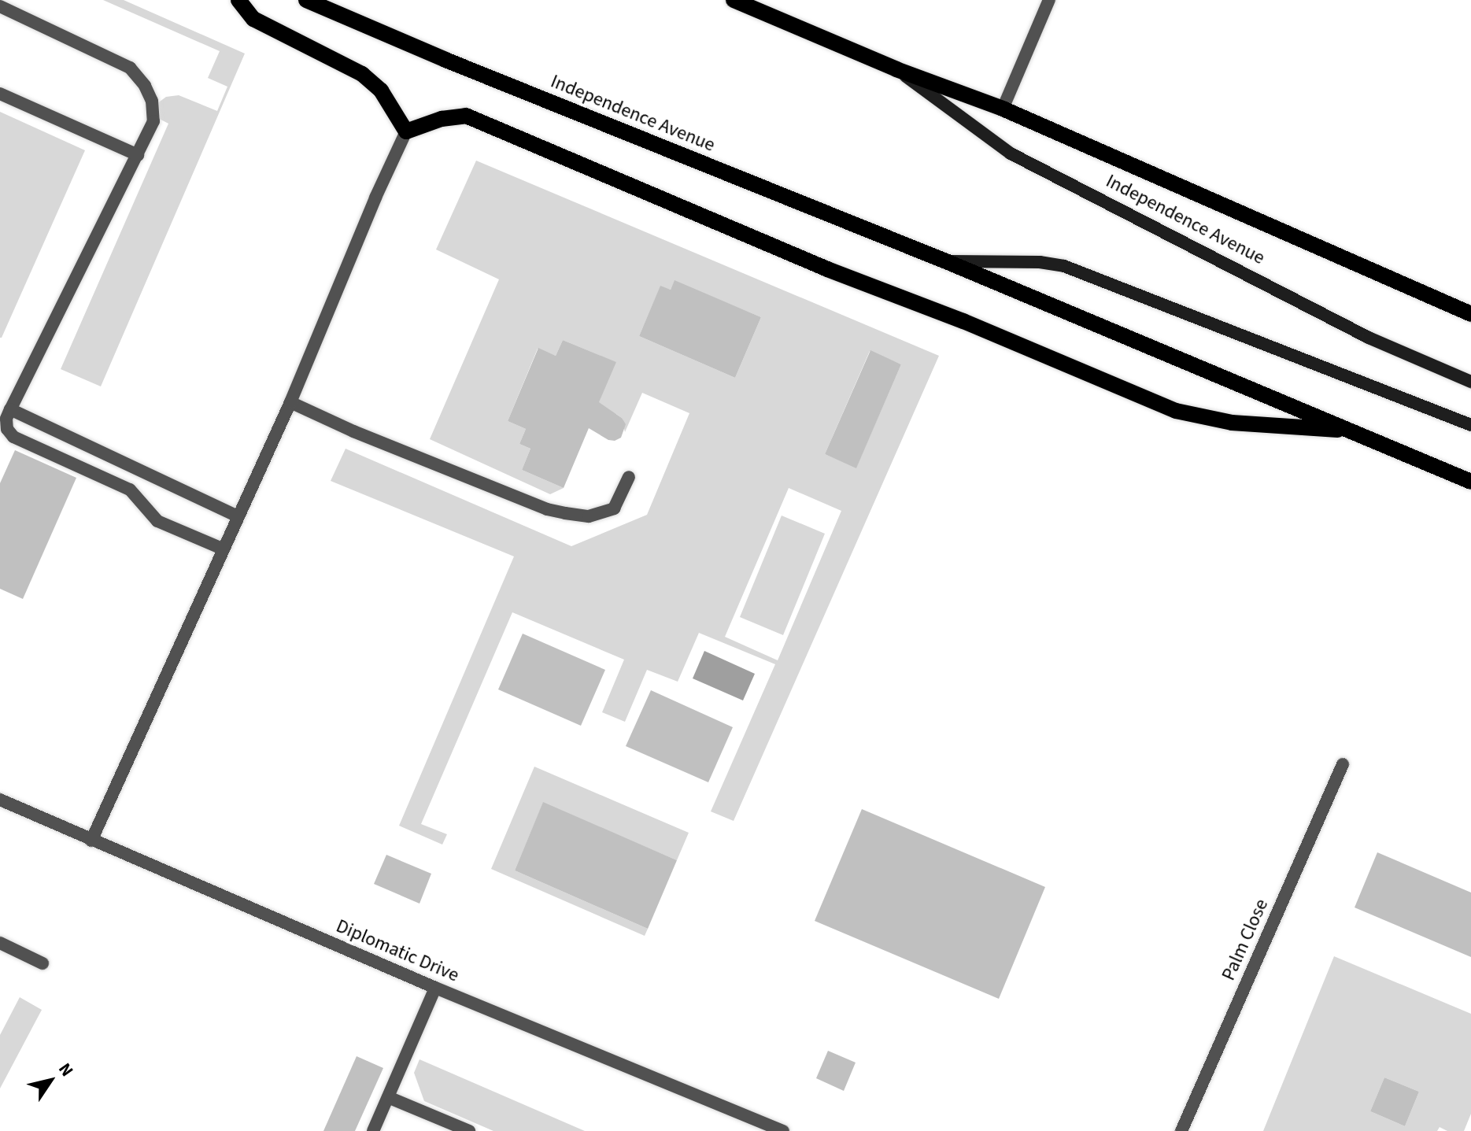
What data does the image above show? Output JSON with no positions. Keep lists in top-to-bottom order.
{
  "streets": {
    "main road": ["Independence Avenue"],
    "street": ["Palm Close", "Diplomatic Drive"]
  },
  "north": "top right"
}
